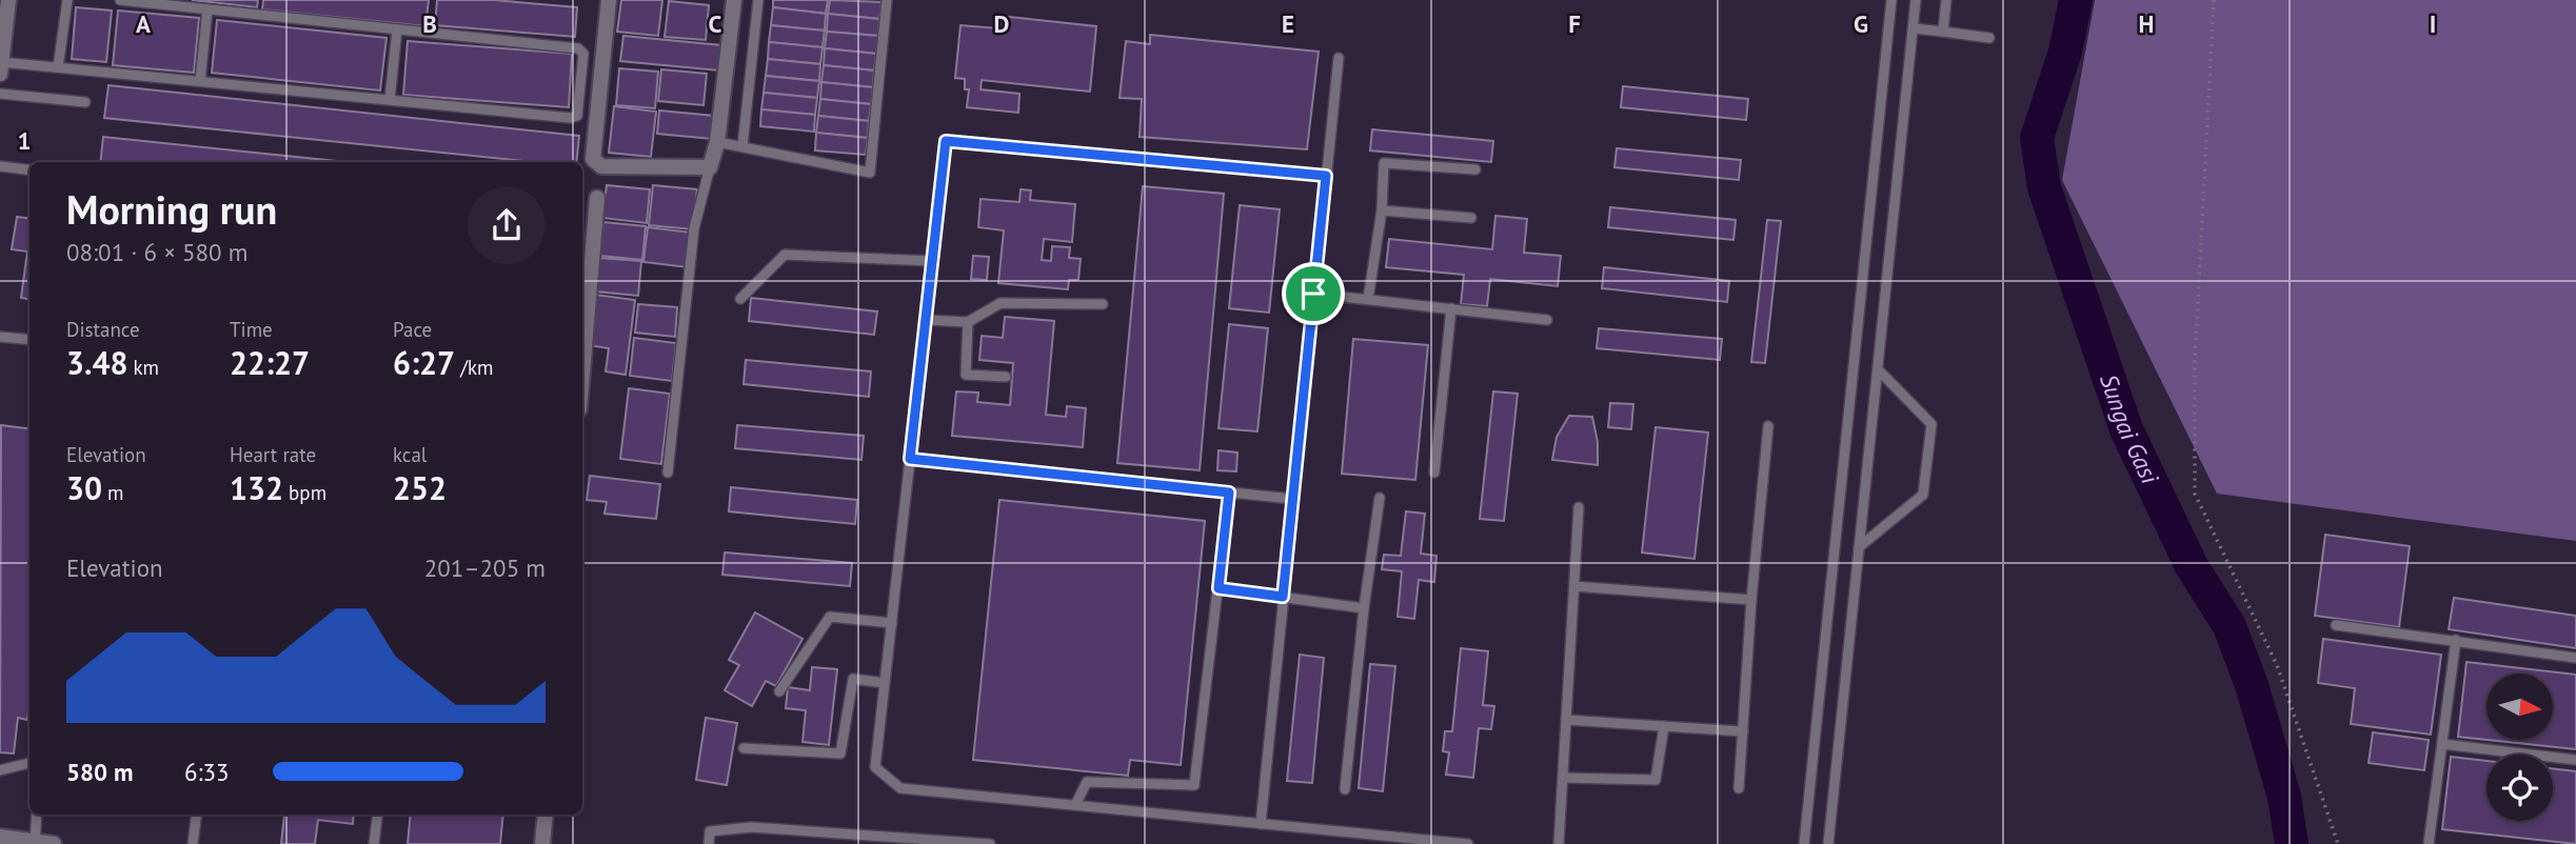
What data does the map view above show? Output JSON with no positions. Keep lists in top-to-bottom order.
{
  "water": ["Sungai Gasi"],
  "north": "right",
  "page": {
    "heading": ["Morning run", "08:01 · 6 × 580 m"],
    "stats": [
      ["Distance", "3.48 km"],
      ["Time", "22:27"],
      ["Pace", "6:27 /km"],
      ["Elevation", "30 m"],
      ["Heart rate", "132 bpm"],
      ["kcal", "252"]
    ],
    "chart": ["Elevation", "201–205 m"],
    "list": [
      {
        "name": "580 m",
        "note": "6:33"
      }
    ]
  },
  "grid": {
    "columns": [
      "A",
      "B",
      "C",
      "D",
      "E",
      "F",
      "G",
      "H",
      "I"
    ],
    "rows": ["1"]
  }
}
